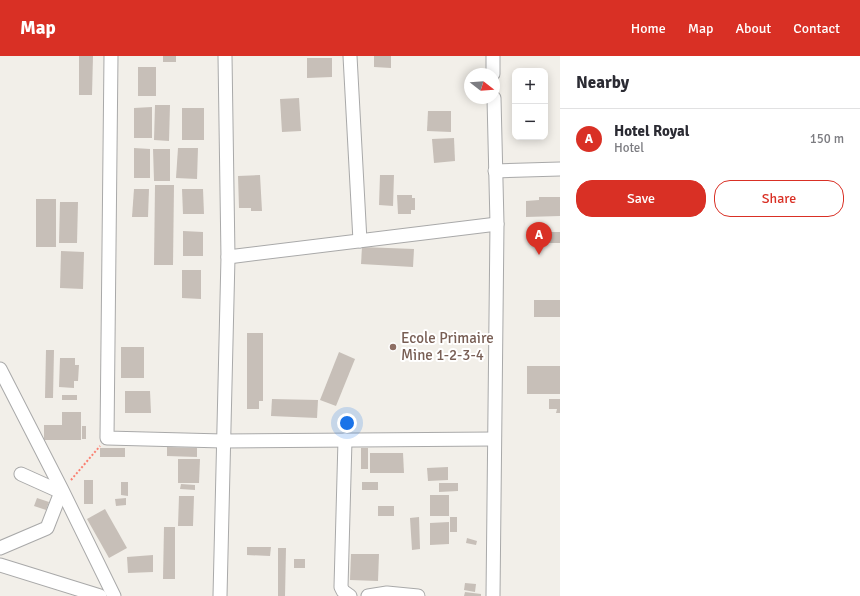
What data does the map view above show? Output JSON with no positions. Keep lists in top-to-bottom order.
{
  "places": ["Ecole Primaire Mine 1-2-3-4"],
  "north": "right",
  "page": {
    "header": "Map",
    "nav": [
      "Home",
      "Map",
      "About",
      "Contact"
    ],
    "heading": "Nearby",
    "map_buttons": ["+", "−"],
    "list": [
      {
        "mark": "A",
        "name": "Hotel Royal",
        "note": "Hotel",
        "value": "150 m"
      }
    ],
    "buttons": ["Save", "Share"],
    "pins": "A"
  }
}
